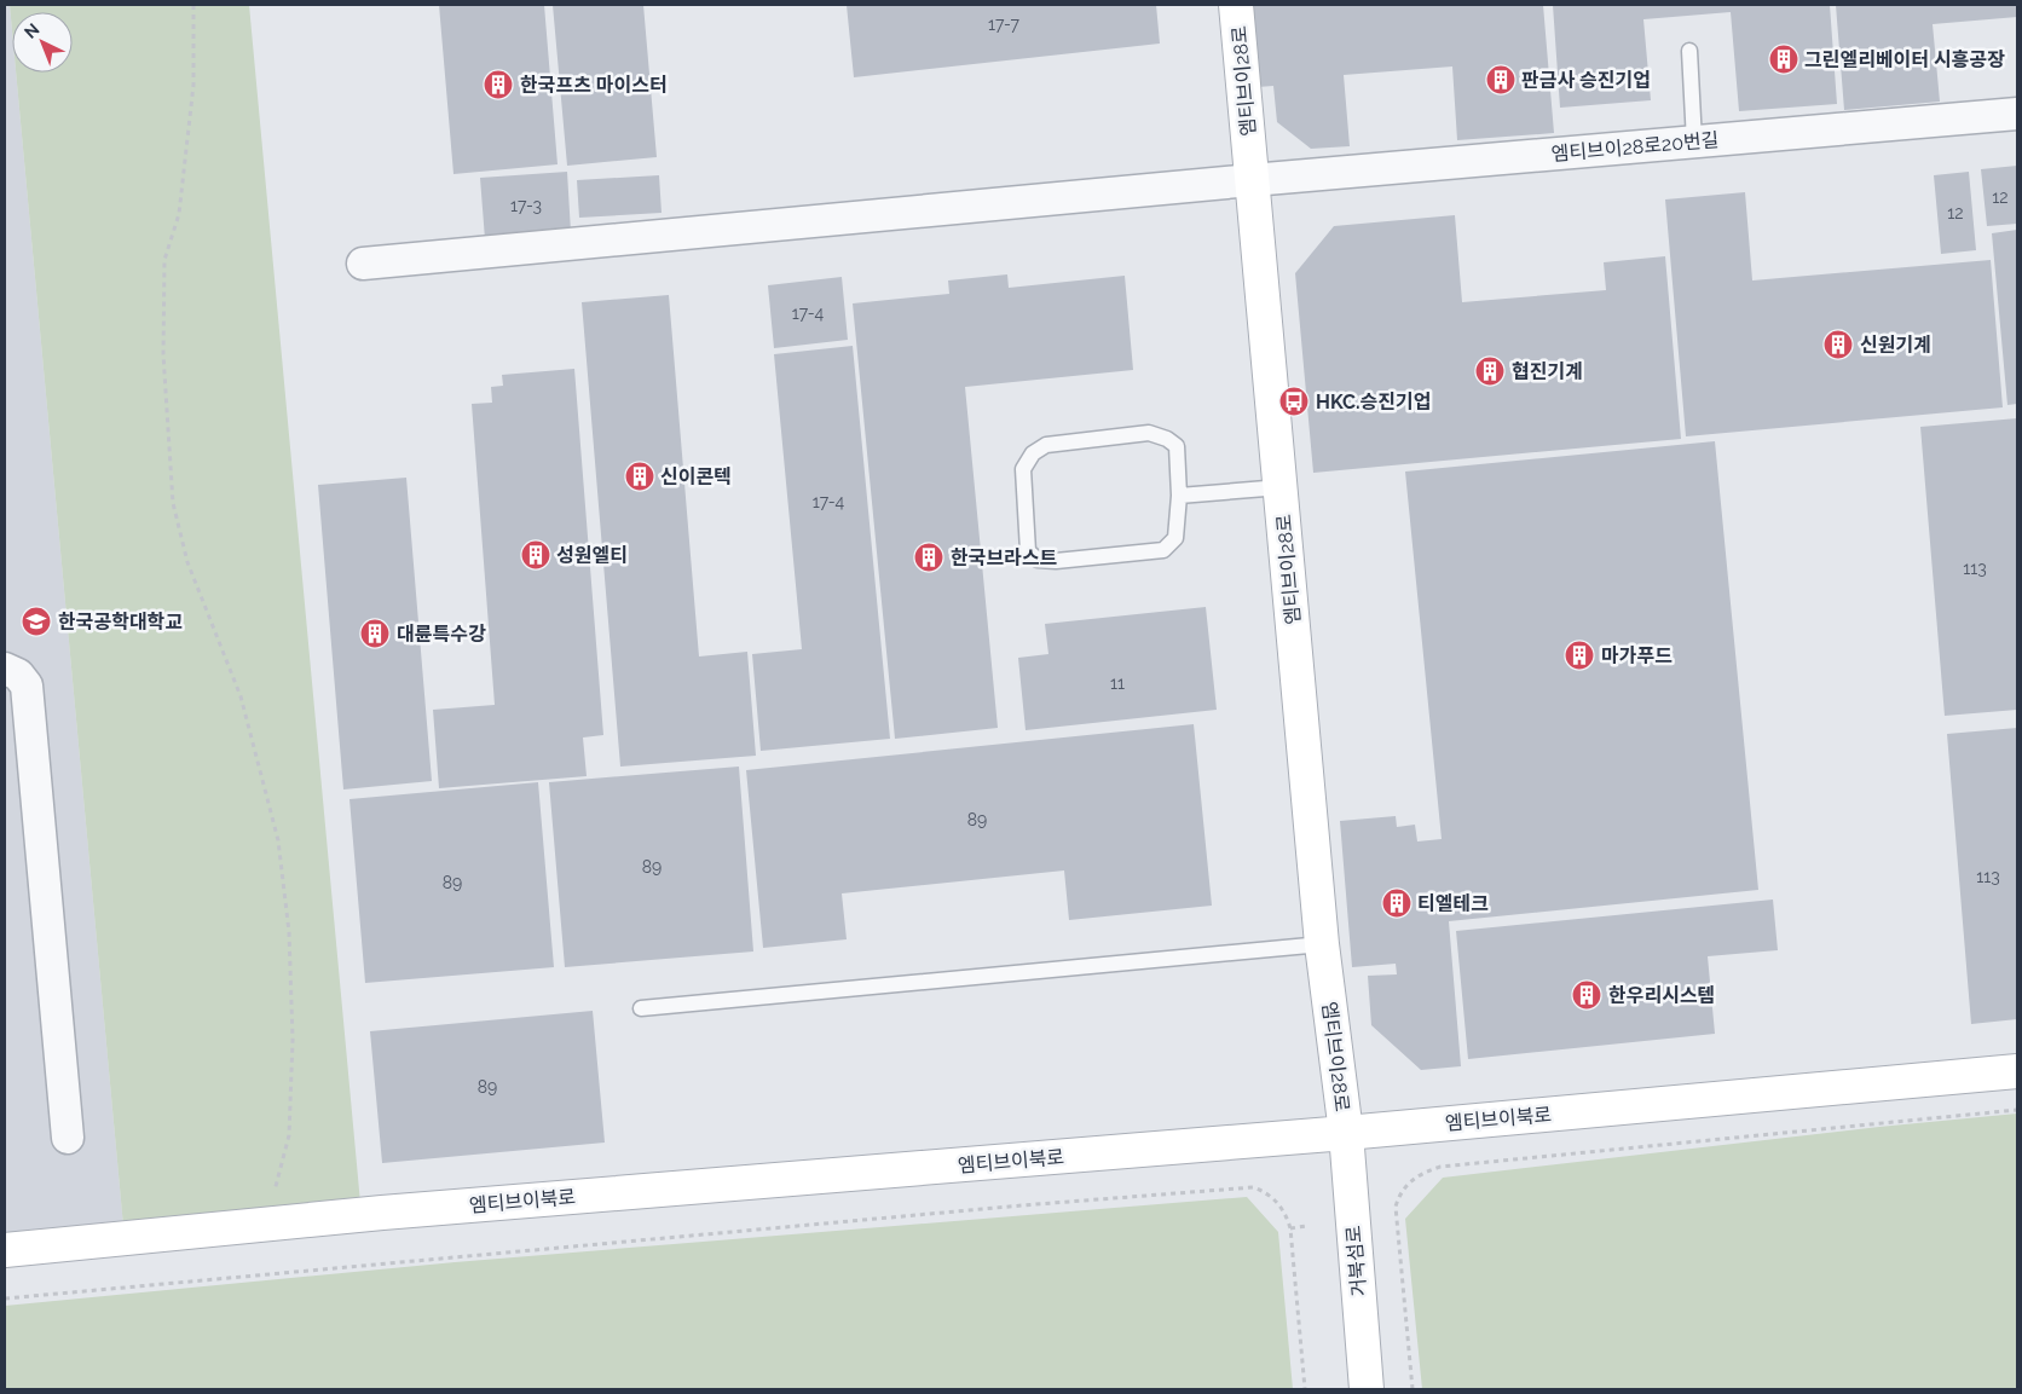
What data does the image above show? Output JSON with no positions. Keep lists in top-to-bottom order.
{
  "streets": {
    "street": [
      "엠티브이28로",
      "엠티브이28로20번길",
      "엠티브이북로",
      "거북섬로"
    ]
  },
  "crossings": [
    ["엠티브이28로", "엠티브이28로20번길"],
    ["엠티브이28로", "엠티브이북로"],
    ["엠티브이28로", "거북섬로"],
    ["엠티브이북로", "거북섬로"]
  ],
  "places": {
    "building": [
      "그린엘리베이터 시흥공장",
      "판금사 승진기업",
      "한국프츠 마이스터",
      "신원기계",
      "협진기계",
      "신이콘텍",
      "성원엘티",
      "한국브라스트",
      "대륜특수강",
      "마가푸드",
      "티엘테크",
      "한우리시스템"
    ],
    "bus stop": ["HKC.승진기업"],
    "school or university": ["한국공학대학교"]
  },
  "house_numbers": [
    "17-7",
    "12",
    "17-3",
    "12",
    "17-4",
    "17-4",
    "113",
    "11",
    "89",
    "89",
    "113",
    "89",
    "89"
  ],
  "north": "top left"
}
